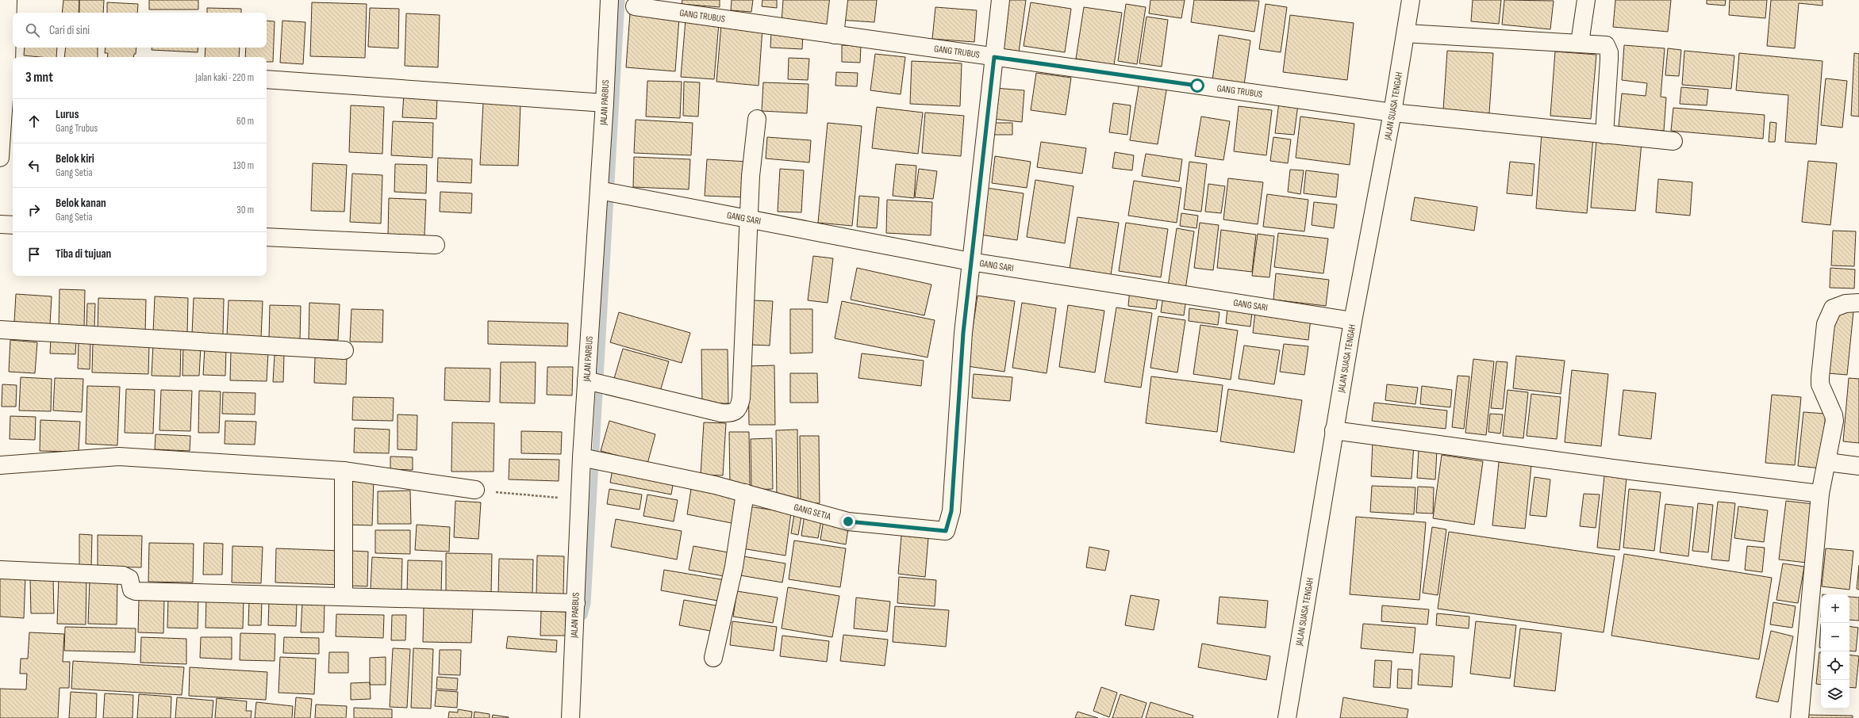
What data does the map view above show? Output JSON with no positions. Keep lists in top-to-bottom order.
{
  "streets": {
    "street": [
      "GANG TRUBUS",
      "JALAN PARBUS",
      "JALAN SUASA TENGAH",
      "GANG SARI",
      "GANG SETIA"
    ]
  },
  "crossings": [
    ["GANG TRUBUS", "JALAN SUASA TENGAH"],
    ["GANG TRUBUS", "GANG SETIA"],
    ["JALAN PARBUS", "GANG SARI"],
    ["JALAN PARBUS", "GANG SETIA"],
    ["JALAN SUASA TENGAH", "GANG SARI"],
    ["GANG SARI", "GANG SETIA"]
  ],
  "page": {
    "search": "Cari di sini",
    "heading": ["3 mnt", "Jalan kaki · 220 m"],
    "list": [
      ["Lurus", "Gang Trubus", "60 m"],
      ["Belok kiri", "Gang Setia", "130 m"],
      ["Belok kanan", "Gang Setia", "30 m"],
      "Tiba di tujuan"
    ],
    "map_buttons": ["+", "−"]
  }
}
